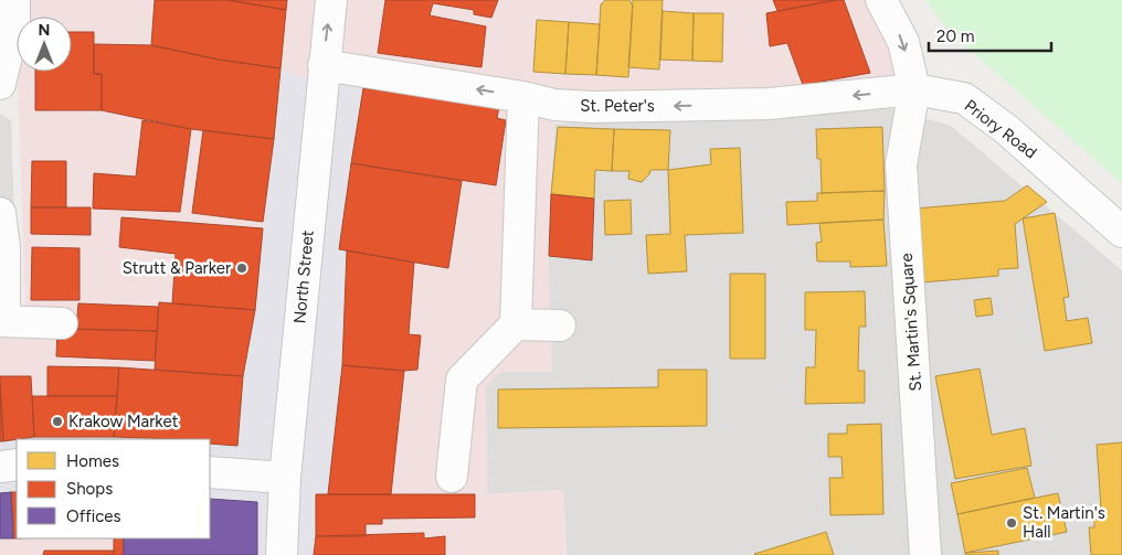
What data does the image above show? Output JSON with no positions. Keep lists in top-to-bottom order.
{
  "streets": {
    "street": [
      "St. Peter's",
      "Priory Road",
      "North Street",
      "St. Martin's Square"
    ]
  },
  "crossings": [
    ["St. Peter's", "Priory Road"],
    ["St. Peter's", "North Street"],
    ["St. Peter's", "St. Martin's Square"],
    ["Priory Road", "St. Martin's Square"]
  ],
  "one_way": ["St. Peter's"],
  "places": ["Strutt & Parker", "Krakow Market", "St. Martin's Hall"],
  "legend": ["Homes", "Shops", "Offices"],
  "scale_bar": "20 m",
  "north": "top"
}
